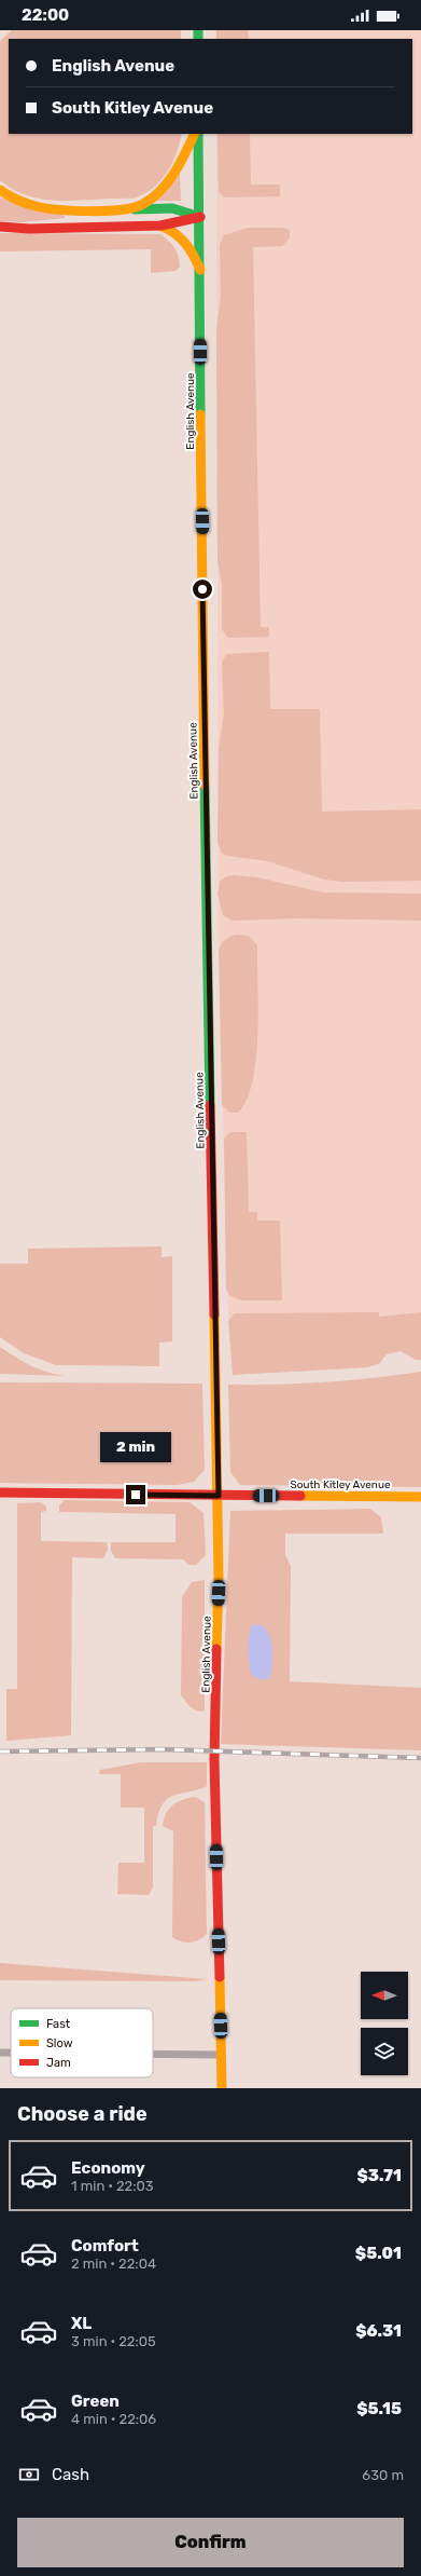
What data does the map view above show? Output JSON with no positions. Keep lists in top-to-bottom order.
{
  "streets": {
    "main road": ["English Avenue", "South Kitley Avenue"]
  },
  "crossings": [
    ["English Avenue", "South Kitley Avenue"]
  ],
  "legend": ["Fast", "Slow", "Jam"],
  "north": "left",
  "page": {
    "status": "22:00",
    "banner": ["English Avenue", "South Kitley Avenue"],
    "bubble": "2 min",
    "heading": "Choose a ride",
    "list": [
      {
        "name": "Economy",
        "note": "1 min · 22:03",
        "value": "$3.71"
      },
      {
        "name": "Comfort",
        "note": "2 min · 22:04",
        "value": "$5.01"
      },
      {
        "name": "XL",
        "note": "3 min · 22:05",
        "value": "$6.31"
      },
      {
        "name": "Green",
        "note": "4 min · 22:06",
        "value": "$5.15"
      }
    ],
    "pay": ["Cash", "630 m"],
    "buttons": "Confirm"
  }
}
